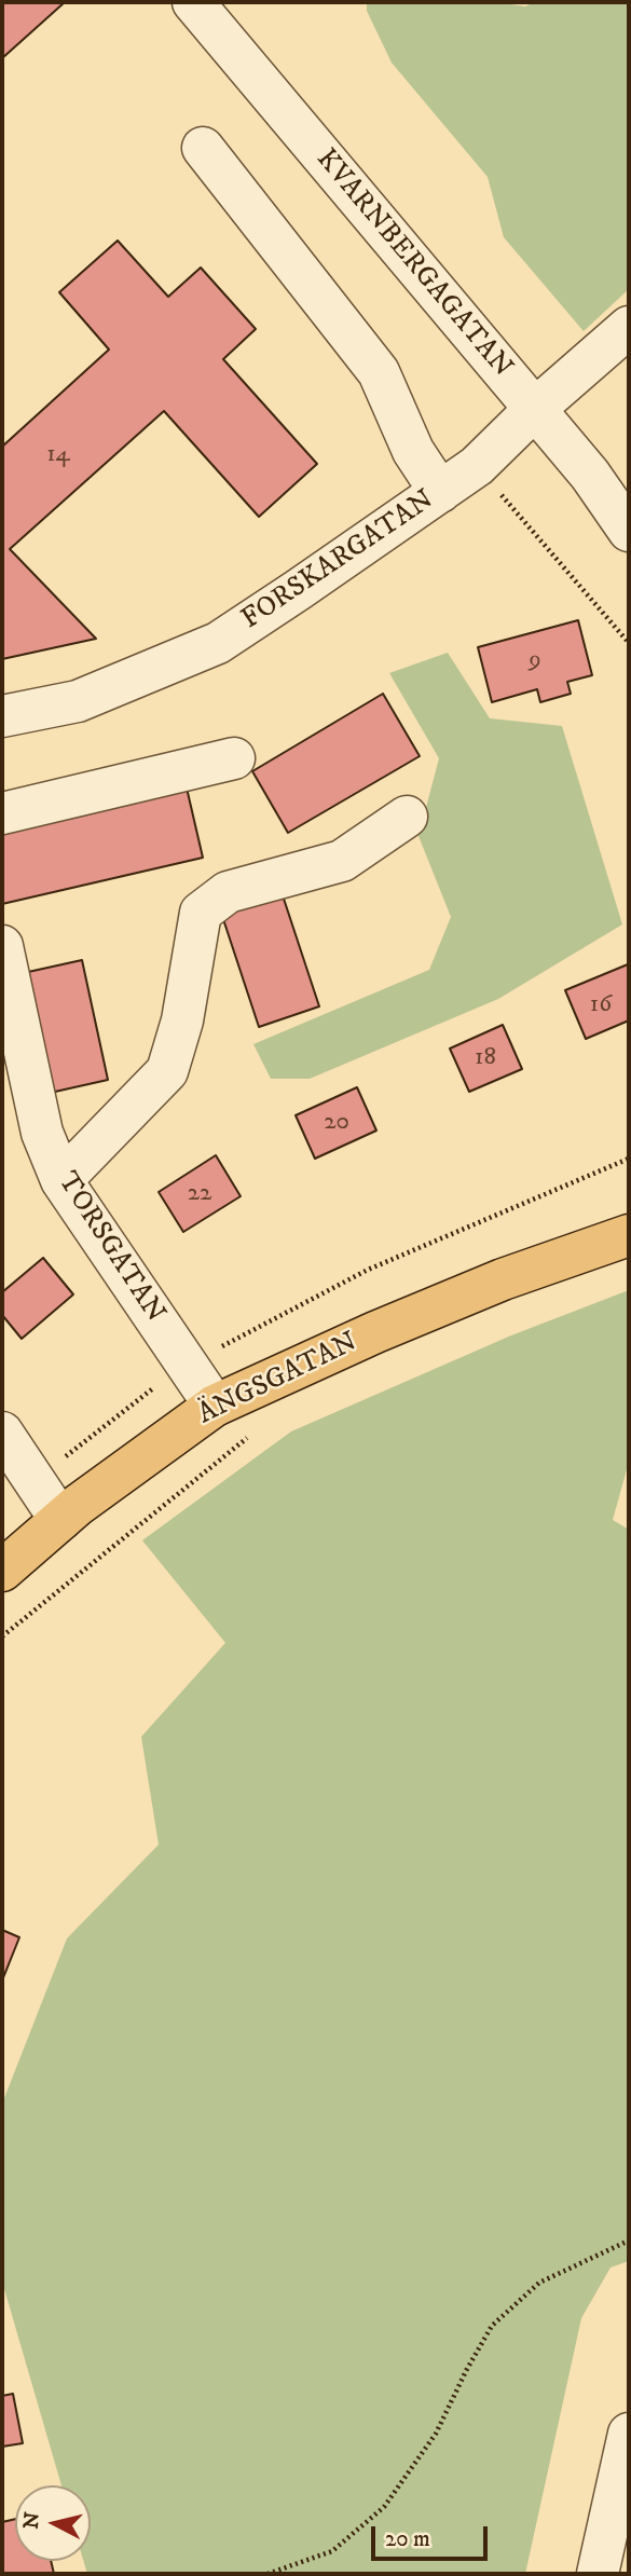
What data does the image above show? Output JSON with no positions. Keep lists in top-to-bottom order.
{
  "streets": {
    "main road": ["ÄNGSGATAN"],
    "street": ["KVARNBERGAGATAN", "FORSKARGATAN", "TORSGATAN"]
  },
  "crossings": [
    ["KVARNBERGAGATAN", "FORSKARGATAN"],
    ["TORSGATAN", "ÄNGSGATAN"]
  ],
  "house_numbers": [
    "14",
    "9",
    "16",
    "18",
    "20",
    "22"
  ],
  "scale_bar": "20 m",
  "north": "left"
}
